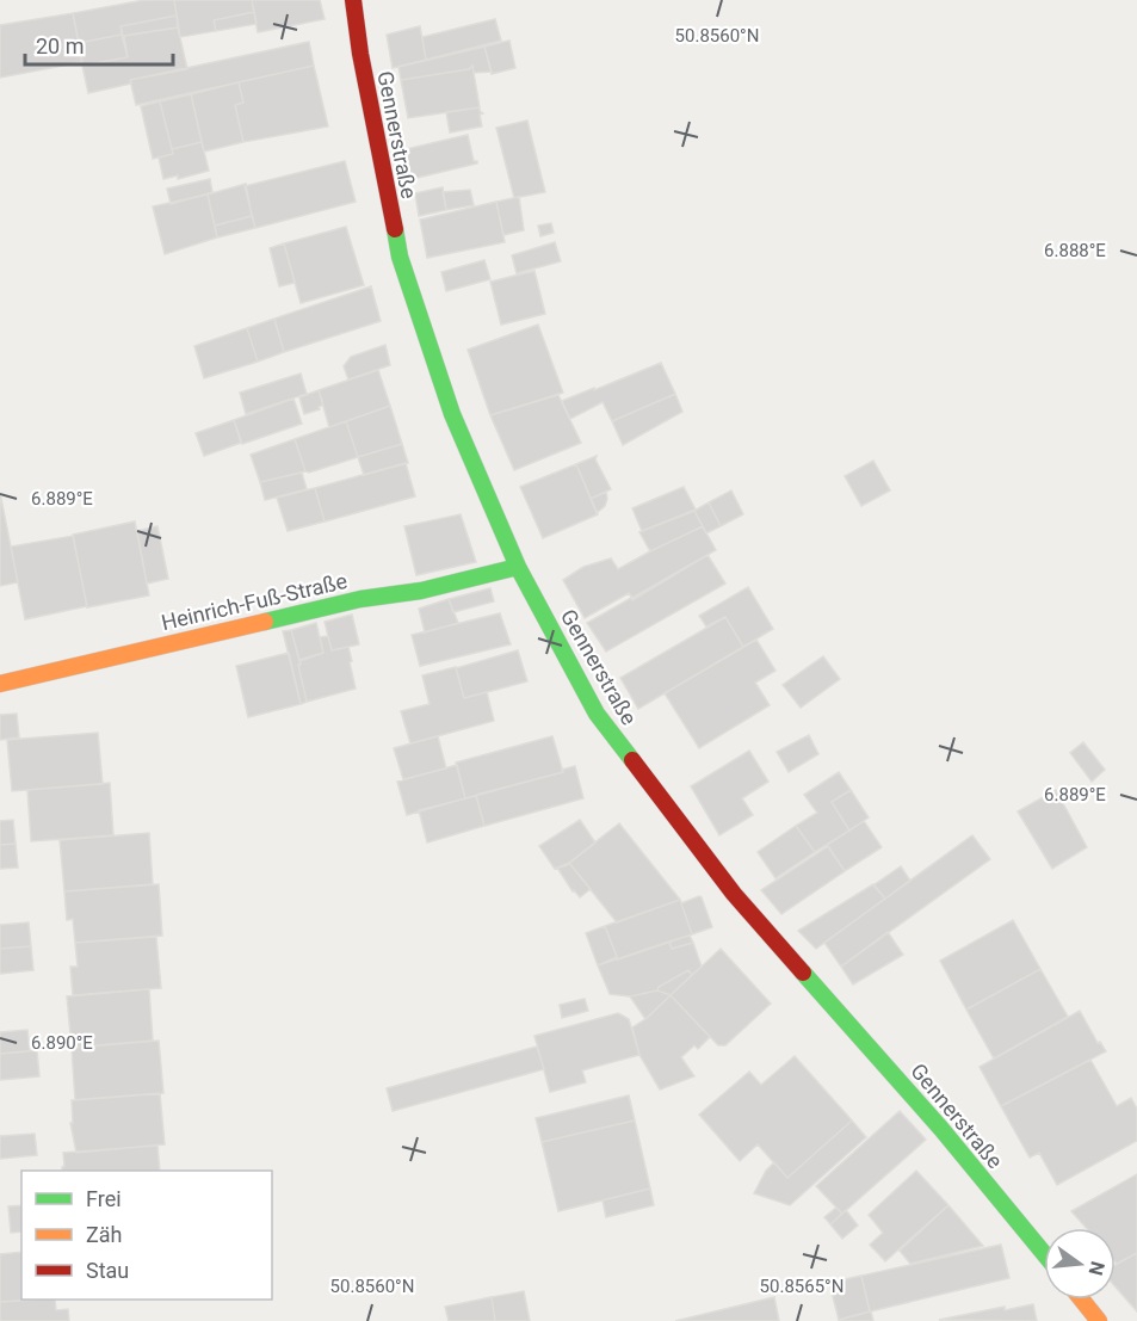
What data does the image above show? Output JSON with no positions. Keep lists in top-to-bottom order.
{
  "streets": {
    "street": ["Gennerstraße", "Heinrich-Fuß-Straße"]
  },
  "crossings": [
    ["Gennerstraße", "Heinrich-Fuß-Straße"]
  ],
  "legend": ["Frei", "Zäh", "Stau"],
  "scale_bar": "20 m",
  "north": "right",
  "coordinates": [
    "50.8560°N",
    "6.888°E",
    "6.889°E",
    "6.890°E",
    "50.8565°N"
  ]
}
